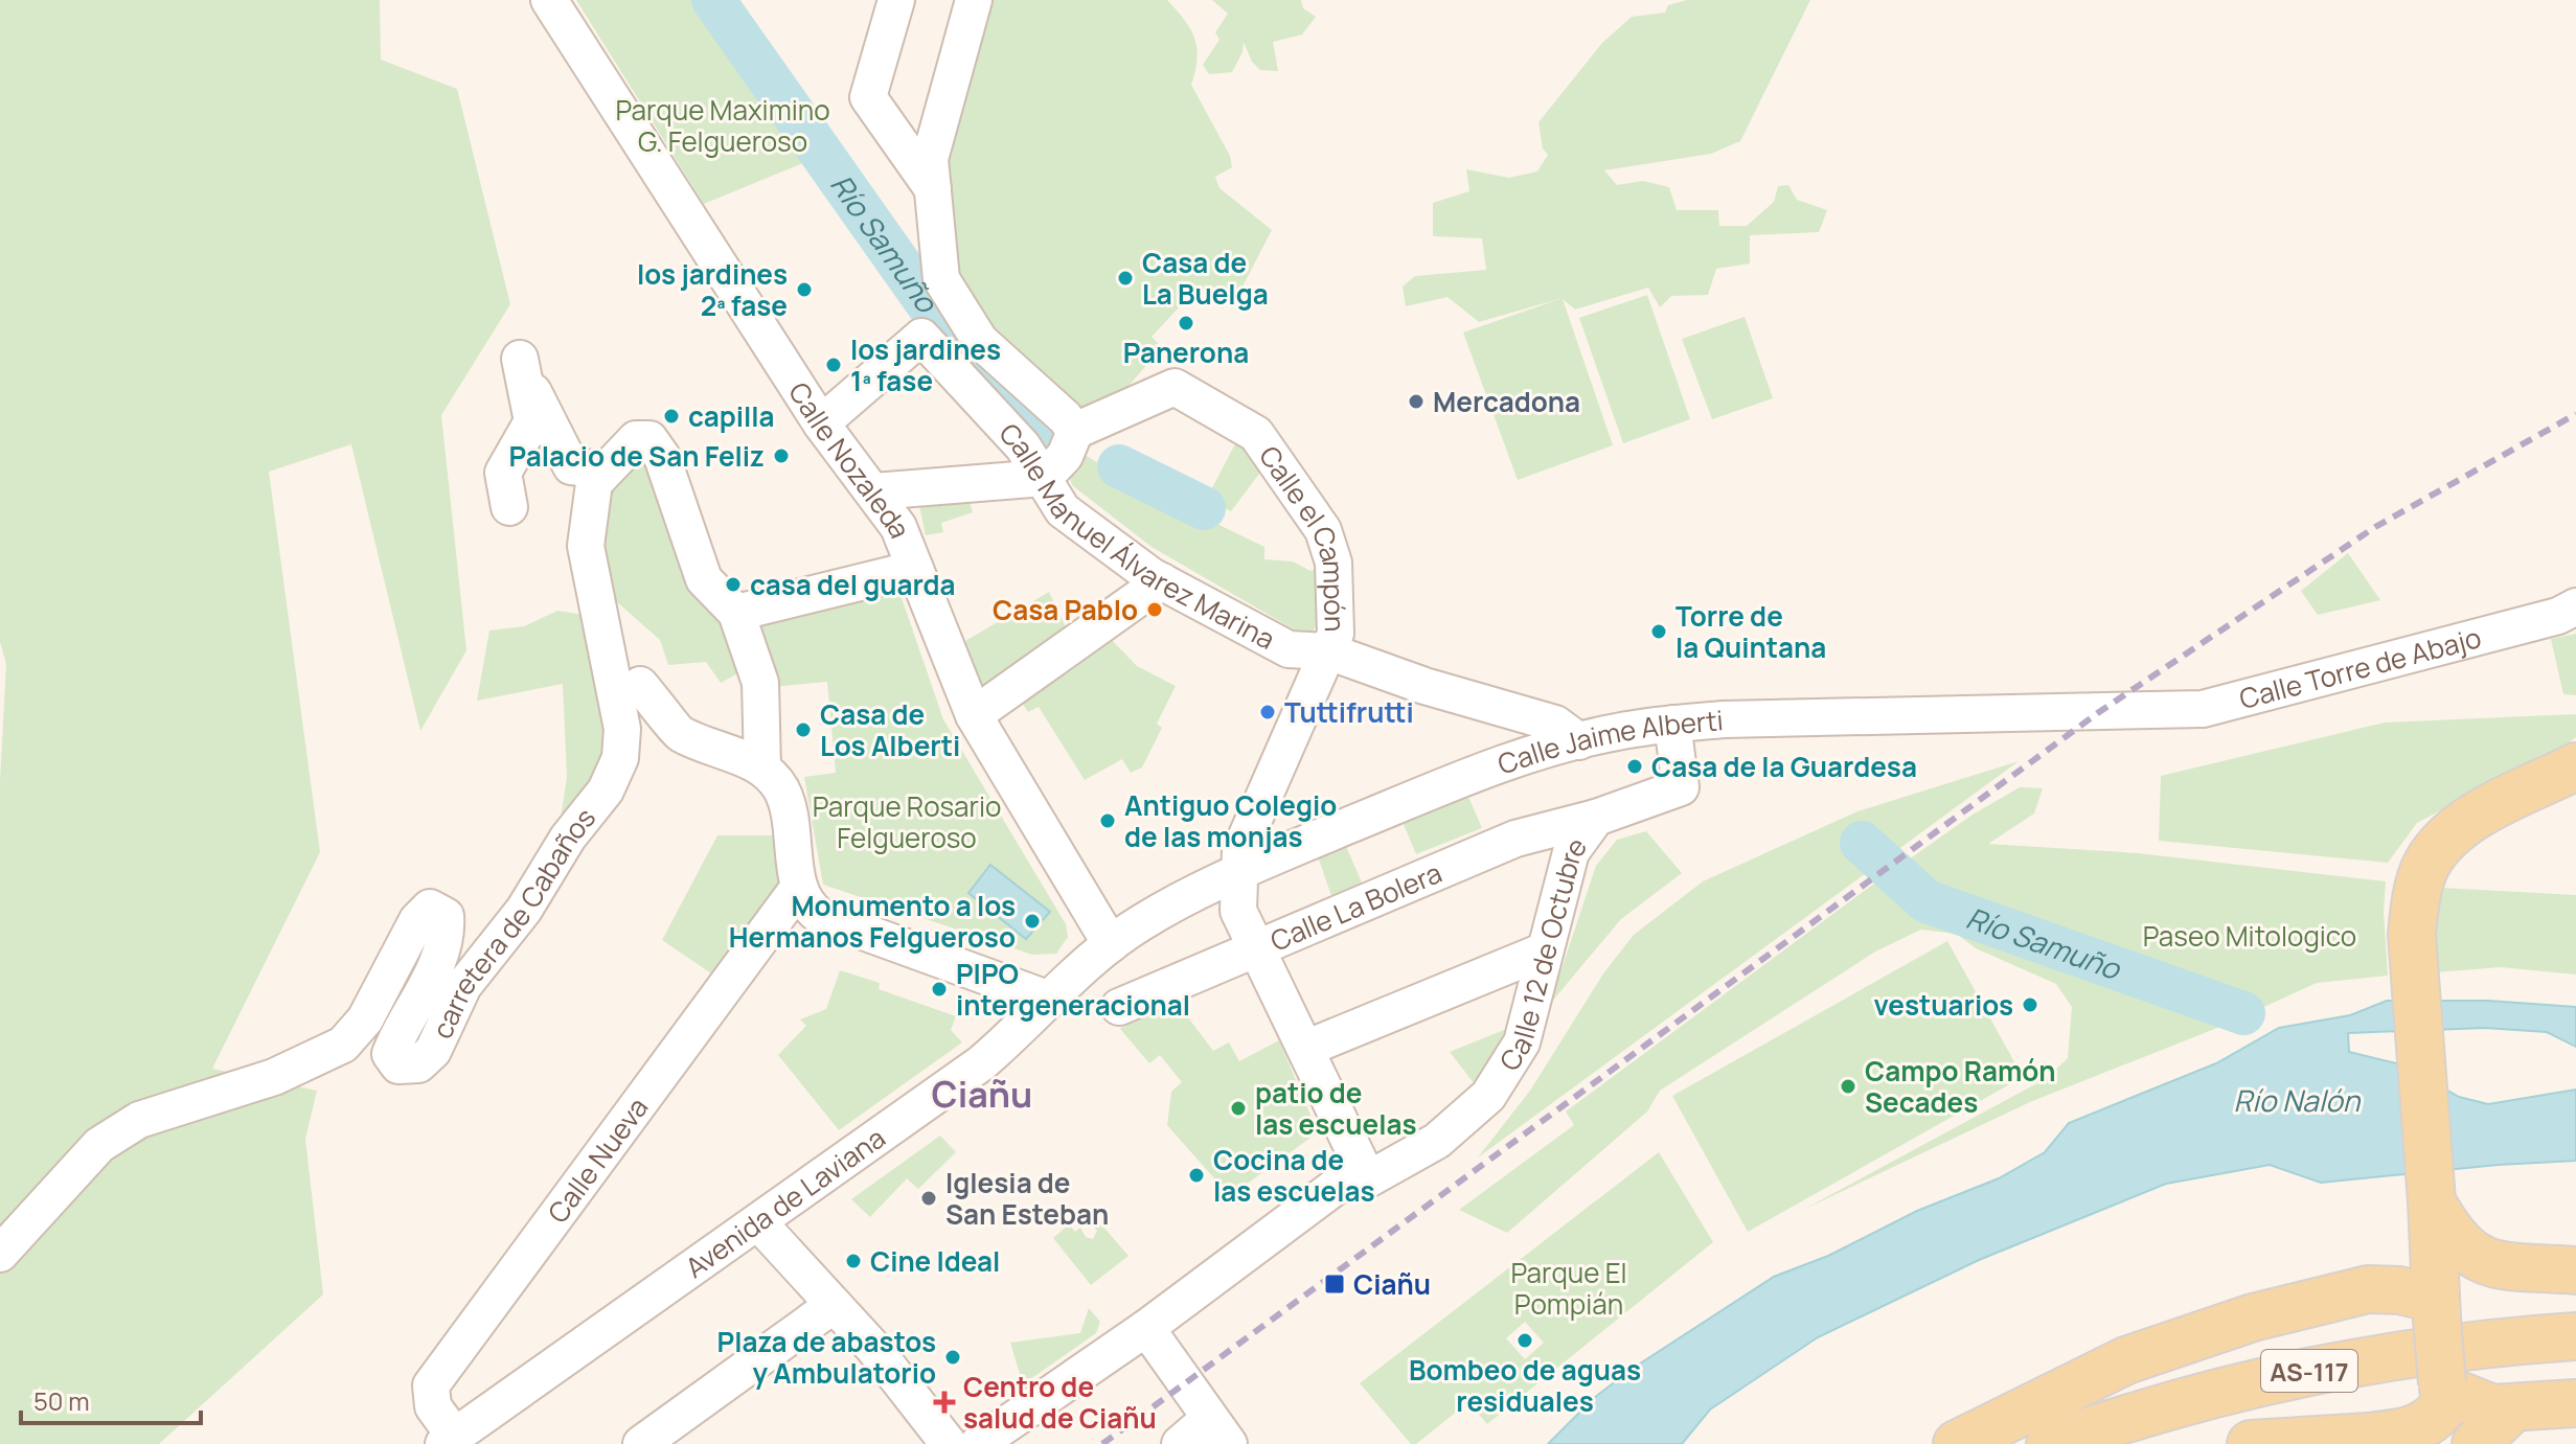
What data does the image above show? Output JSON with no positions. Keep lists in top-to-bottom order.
{
  "streets": {
    "main road": ["AS-117"],
    "street": [
      "Calle Nozaleda",
      "Calle Manuel Álvarez Marina",
      "Calle el Campón",
      "Calle Torre de Abajo",
      "Calle Jaime Alberti",
      "Calle La Bolera",
      "carretera de Cabaños",
      "Calle 12 de Octubre",
      "Calle Nueva",
      "Avenida de Laviana"
    ]
  },
  "crossings": [
    ["Calle Nozaleda", "Calle Manuel Álvarez Marina"],
    ["Calle Nozaleda", "Calle Jaime Alberti"],
    ["Calle Nozaleda", "Avenida de Laviana"],
    ["Calle Manuel Álvarez Marina", "Calle el Campón"],
    ["Calle Manuel Álvarez Marina", "Calle Jaime Alberti"],
    ["Calle Torre de Abajo", "Calle Jaime Alberti"],
    ["Calle Jaime Alberti", "Calle 12 de Octubre"],
    ["Calle Jaime Alberti", "Avenida de Laviana"],
    ["Calle La Bolera", "Calle 12 de Octubre"],
    ["Calle Nueva", "Avenida de Laviana"]
  ],
  "districts": ["Ciañu"],
  "water": ["Río Samuño", "Río Nalón"],
  "parks": [
    "Parque Maximino G. Felgueroso",
    "Parque Rosario Felgueroso",
    "Paseo Mitologico",
    "Parque El Pompián"
  ],
  "places": {
    "other": [
      "Casa de La Buelga",
      "los jardines 2ª fase",
      "Panerona",
      "los jardines 1ª fase",
      "Mercadona",
      "capilla",
      "Palacio de San Feliz",
      "casa del guarda",
      "Casa Pablo",
      "Torre de la Quintana",
      "Tuttifrutti",
      "Casa de Los Alberti",
      "Casa de la Guardesa",
      "Antiguo Colegio de las monjas",
      "Monumento a los Hermanos Felgueroso",
      "PIPO intergeneracional",
      "vestuarios",
      "Campo Ramón Secades",
      "patio de las escuelas",
      "Cocina de las escuelas",
      "Iglesia de San Esteban",
      "Cine Ideal",
      "Bombeo de aguas residuales",
      "Plaza de abastos y Ambulatorio"
    ],
    "transit": ["Ciañu"],
    "health": ["Centro de salud de Ciañu"]
  },
  "scale_bar": "50 m"
}
